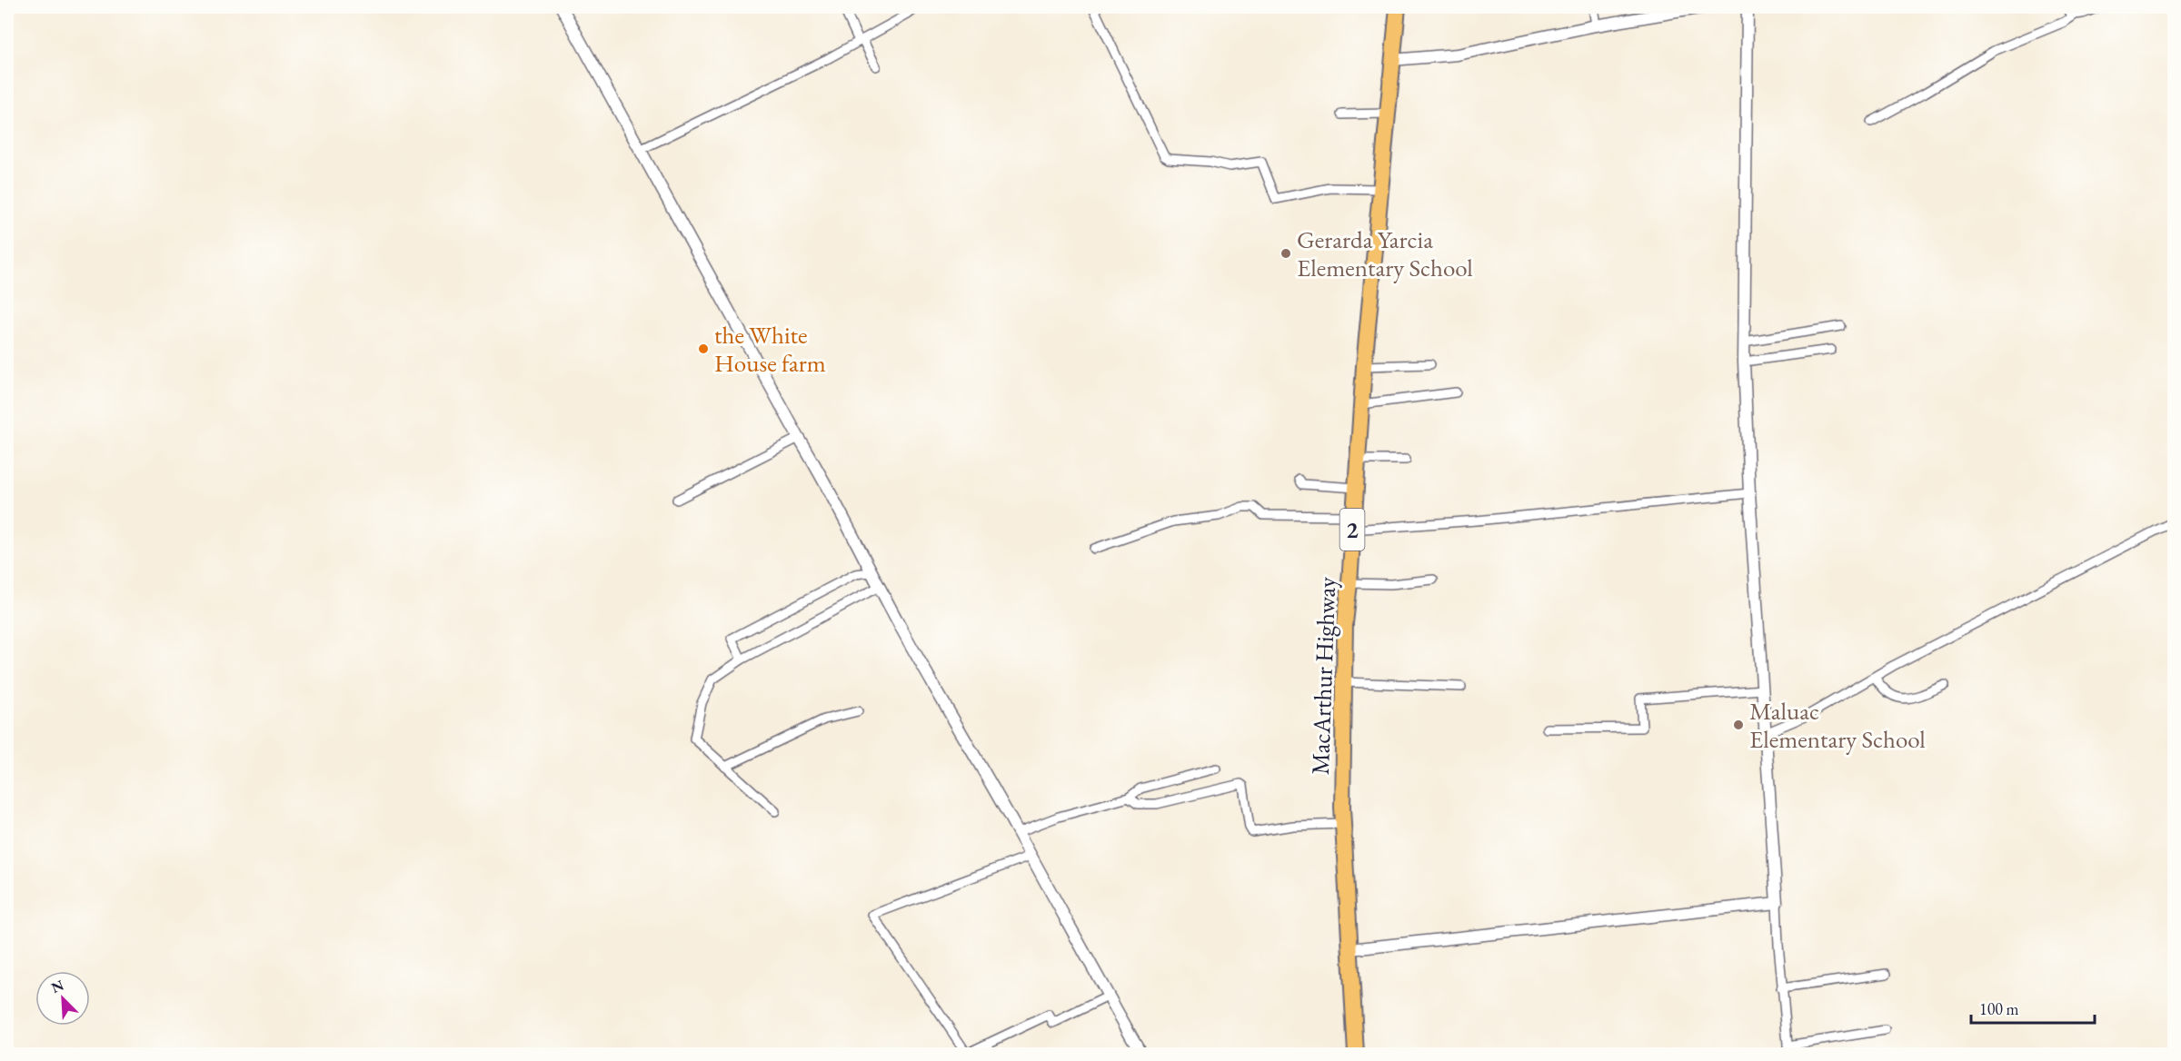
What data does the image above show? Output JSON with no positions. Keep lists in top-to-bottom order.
{
  "streets": {
    "highway": ["2", "MacArthur Highway"]
  },
  "places": ["Gerarda Yarcia Elementary School", "the White House farm", "Maluac Elementary School"],
  "scale_bar": "100 m",
  "north": "top left"
}
